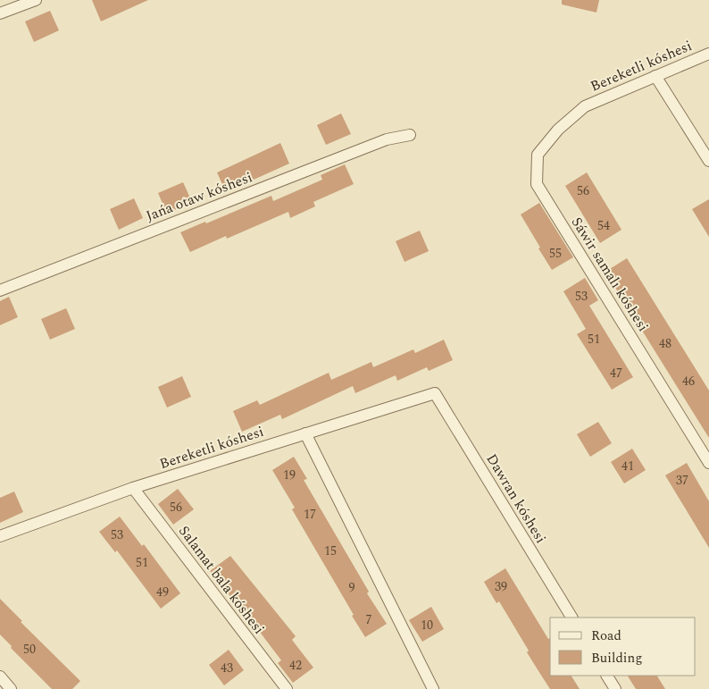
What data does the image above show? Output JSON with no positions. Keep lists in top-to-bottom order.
{
  "streets": {
    "street": [
      "Bereketli kóshesi",
      "Jańa otaw kóshesi",
      "Sáwir samalı kóshesi",
      "Dawran kóshesi",
      "Salamat bala kóshesi"
    ]
  },
  "crossings": [
    ["Bereketli kóshesi", "Sáwir samalı kóshesi"],
    ["Bereketli kóshesi", "Dawran kóshesi"],
    ["Bereketli kóshesi", "Salamat bala kóshesi"]
  ],
  "house_numbers": [
    "56",
    "54",
    "55",
    "53",
    "51",
    "48",
    "47",
    "46",
    "41",
    "19",
    "37",
    "56",
    "17",
    "53",
    "15",
    "51",
    "39",
    "9",
    "49",
    "7",
    "10",
    "50",
    "42",
    "43"
  ],
  "legend": ["Road", "Building"]
}
